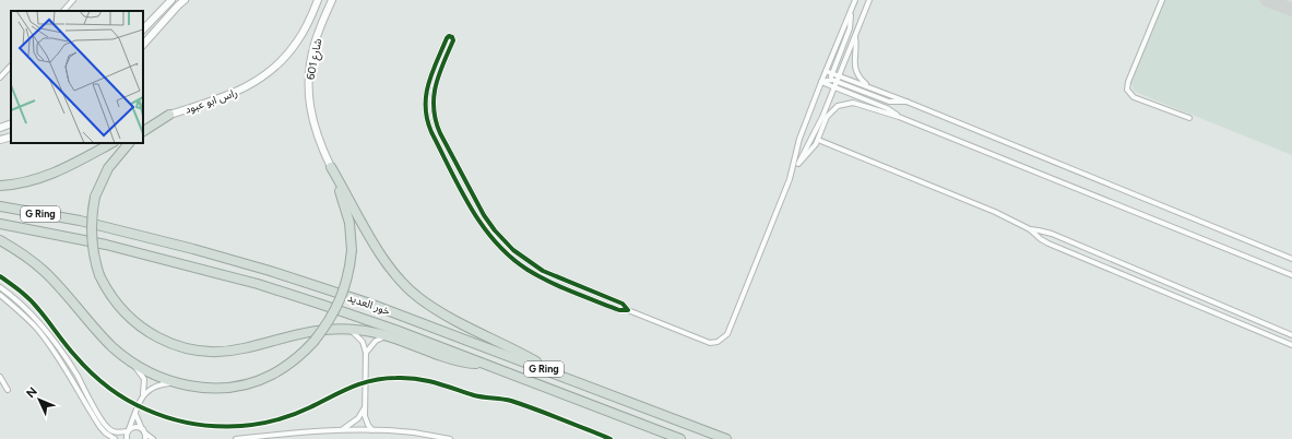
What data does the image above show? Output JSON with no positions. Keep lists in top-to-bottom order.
{
  "streets": {
    "highway": ["G Ring", "خور العديد"],
    "main road": ["شارع 601", "راس ابو عبود"]
  },
  "north": "top left"
}
